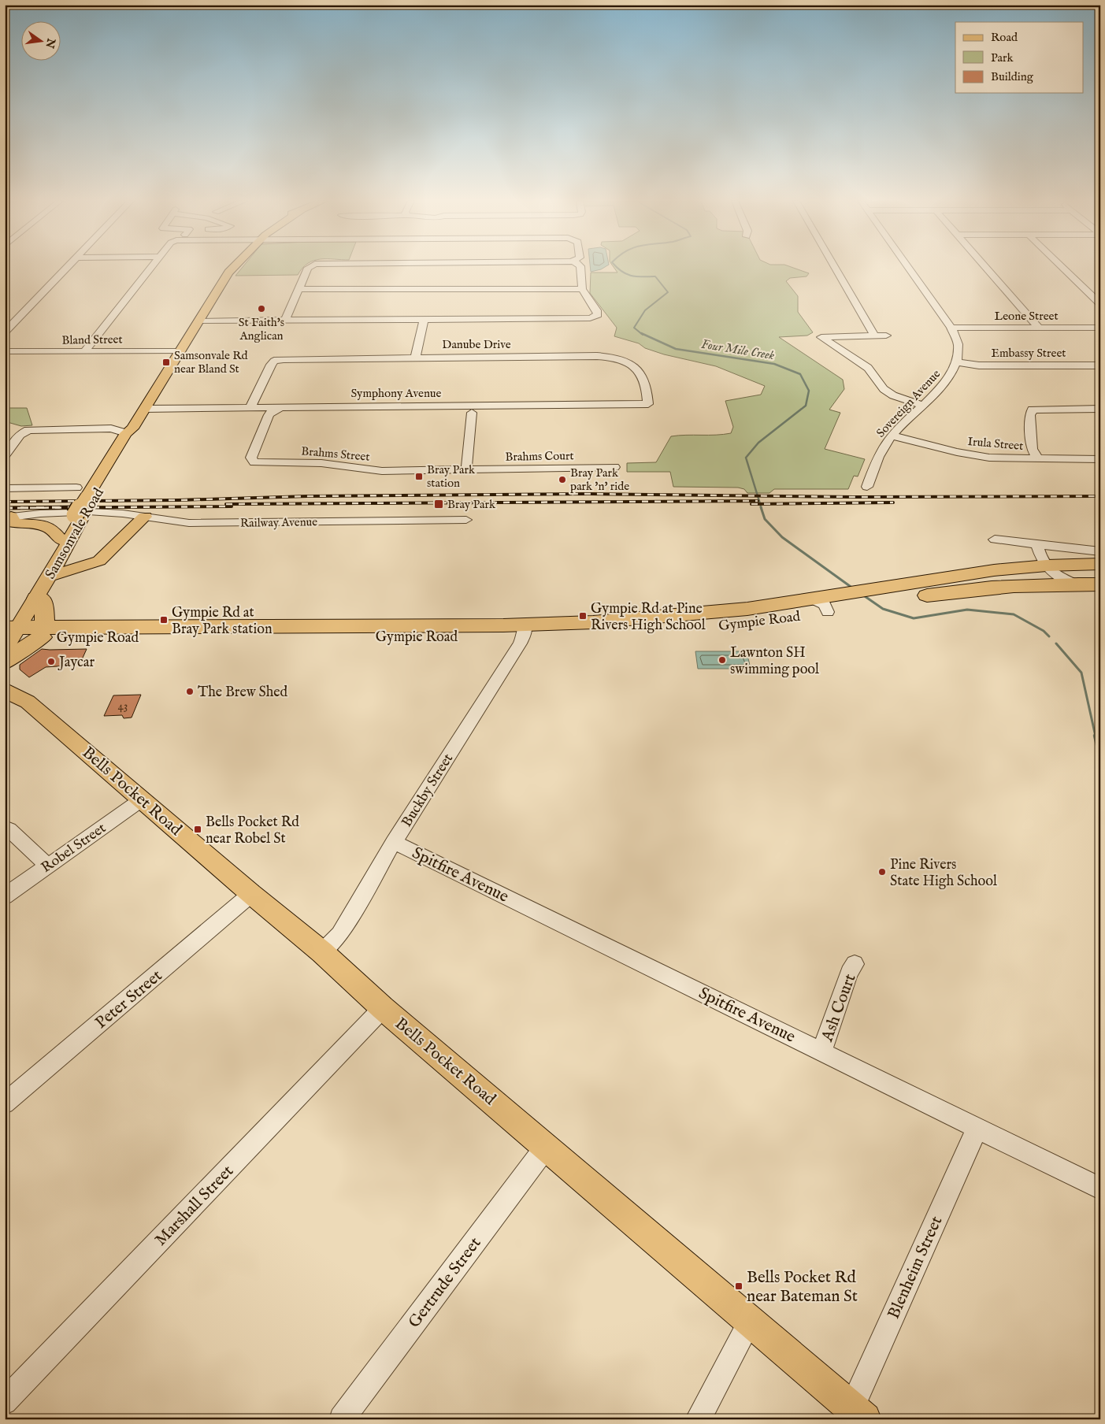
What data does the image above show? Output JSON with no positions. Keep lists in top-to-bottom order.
{
  "streets": {
    "highway": ["Gympie Road"],
    "main road": ["Samsonvale Road", "Bells Pocket Road"],
    "street": [
      "Leone Street",
      "Bland Street",
      "Danube Drive",
      "Embassy Street",
      "Symphony Avenue",
      "Sovereign Avenue",
      "Irula Street",
      "Brahms Street",
      "Brahms Court",
      "Railway Avenue",
      "Buckby Street",
      "Robel Street",
      "Spitfire Avenue",
      "Peter Street",
      "Ash Court",
      "Marshall Street",
      "Blenheim Street",
      "Gertrude Street"
    ]
  },
  "crossings": [
    ["Leone Street", "Sovereign Avenue"],
    ["Bland Street", "Samsonvale Road"],
    ["Danube Drive", "Symphony Avenue"],
    ["Embassy Street", "Sovereign Avenue"],
    ["Symphony Avenue", "Samsonvale Road"],
    ["Sovereign Avenue", "Irula Street"],
    ["Brahms Street", "Brahms Court"],
    ["Railway Avenue", "Samsonvale Road"],
    ["Samsonvale Road", "Gympie Road"],
    ["Gympie Road", "Buckby Street"],
    ["Buckby Street", "Bells Pocket Road"],
    ["Buckby Street", "Spitfire Avenue"],
    ["Bells Pocket Road", "Robel Street"],
    ["Bells Pocket Road", "Peter Street"],
    ["Bells Pocket Road", "Marshall Street"],
    ["Bells Pocket Road", "Blenheim Street"],
    ["Bells Pocket Road", "Gertrude Street"],
    ["Spitfire Avenue", "Ash Court"],
    ["Spitfire Avenue", "Blenheim Street"]
  ],
  "water": ["Four Mile Creek"],
  "places": {
    "other": [
      "St Faith's Anglican",
      "Bray Park park 'n' ride",
      "Lawnton SH swimming pool",
      "Jaycar",
      "The Brew Shed",
      "Pine Rivers State High School"
    ],
    "transit": [
      "Samsonvale Rd near Bland St",
      "Bray Park station",
      "Bray Park",
      "Gympie Rd at Pine Rivers High School",
      "Gympie Rd at Bray Park station",
      "Bells Pocket Rd near Robel St",
      "Bells Pocket Rd near Bateman St"
    ]
  },
  "house_numbers": ["43"],
  "legend": ["Road", "Park", "Building"],
  "north": "right"
}
